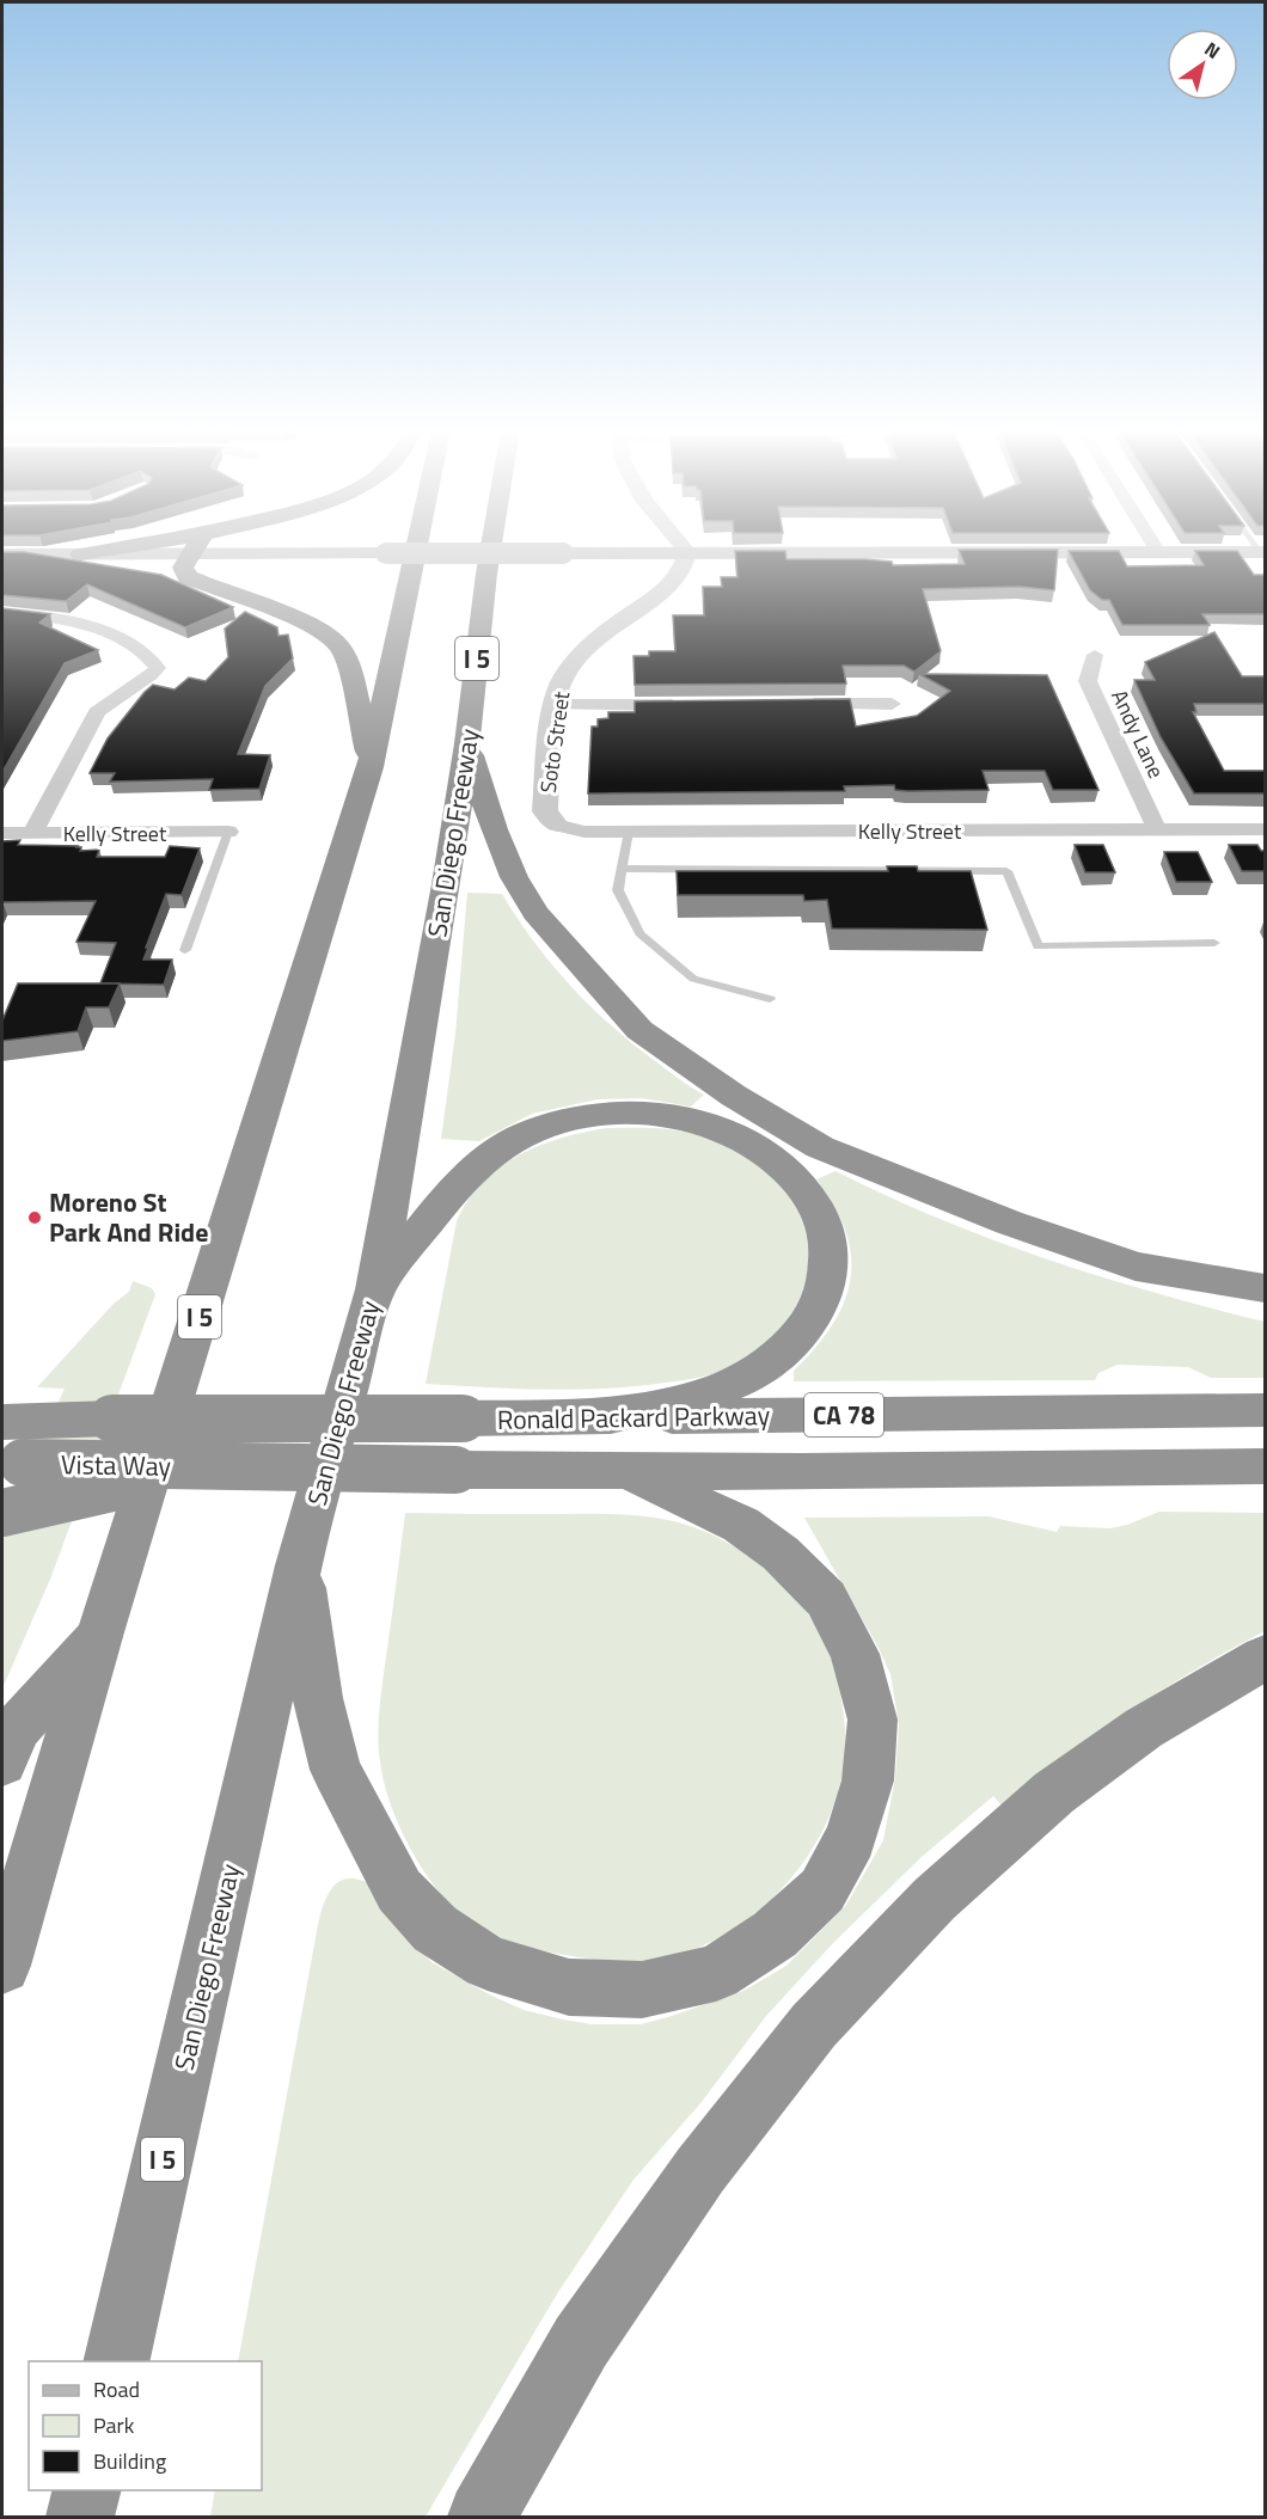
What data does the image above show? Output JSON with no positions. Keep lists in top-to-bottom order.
{
  "streets": {
    "highway": [
      "I 5",
      "San Diego Freeway",
      "CA 78",
      "Ronald Packard Parkway",
      "Vista Way"
    ],
    "street": ["Andy Lane", "Soto Street", "Kelly Street"]
  },
  "crossings": [
    ["Andy Lane", "Kelly Street"],
    ["Soto Street", "Kelly Street"],
    ["Ronald Packard Parkway", "Vista Way"]
  ],
  "places": ["Moreno St Park And Ride"],
  "legend": ["Road", "Park", "Building"],
  "north": "top right"
}
